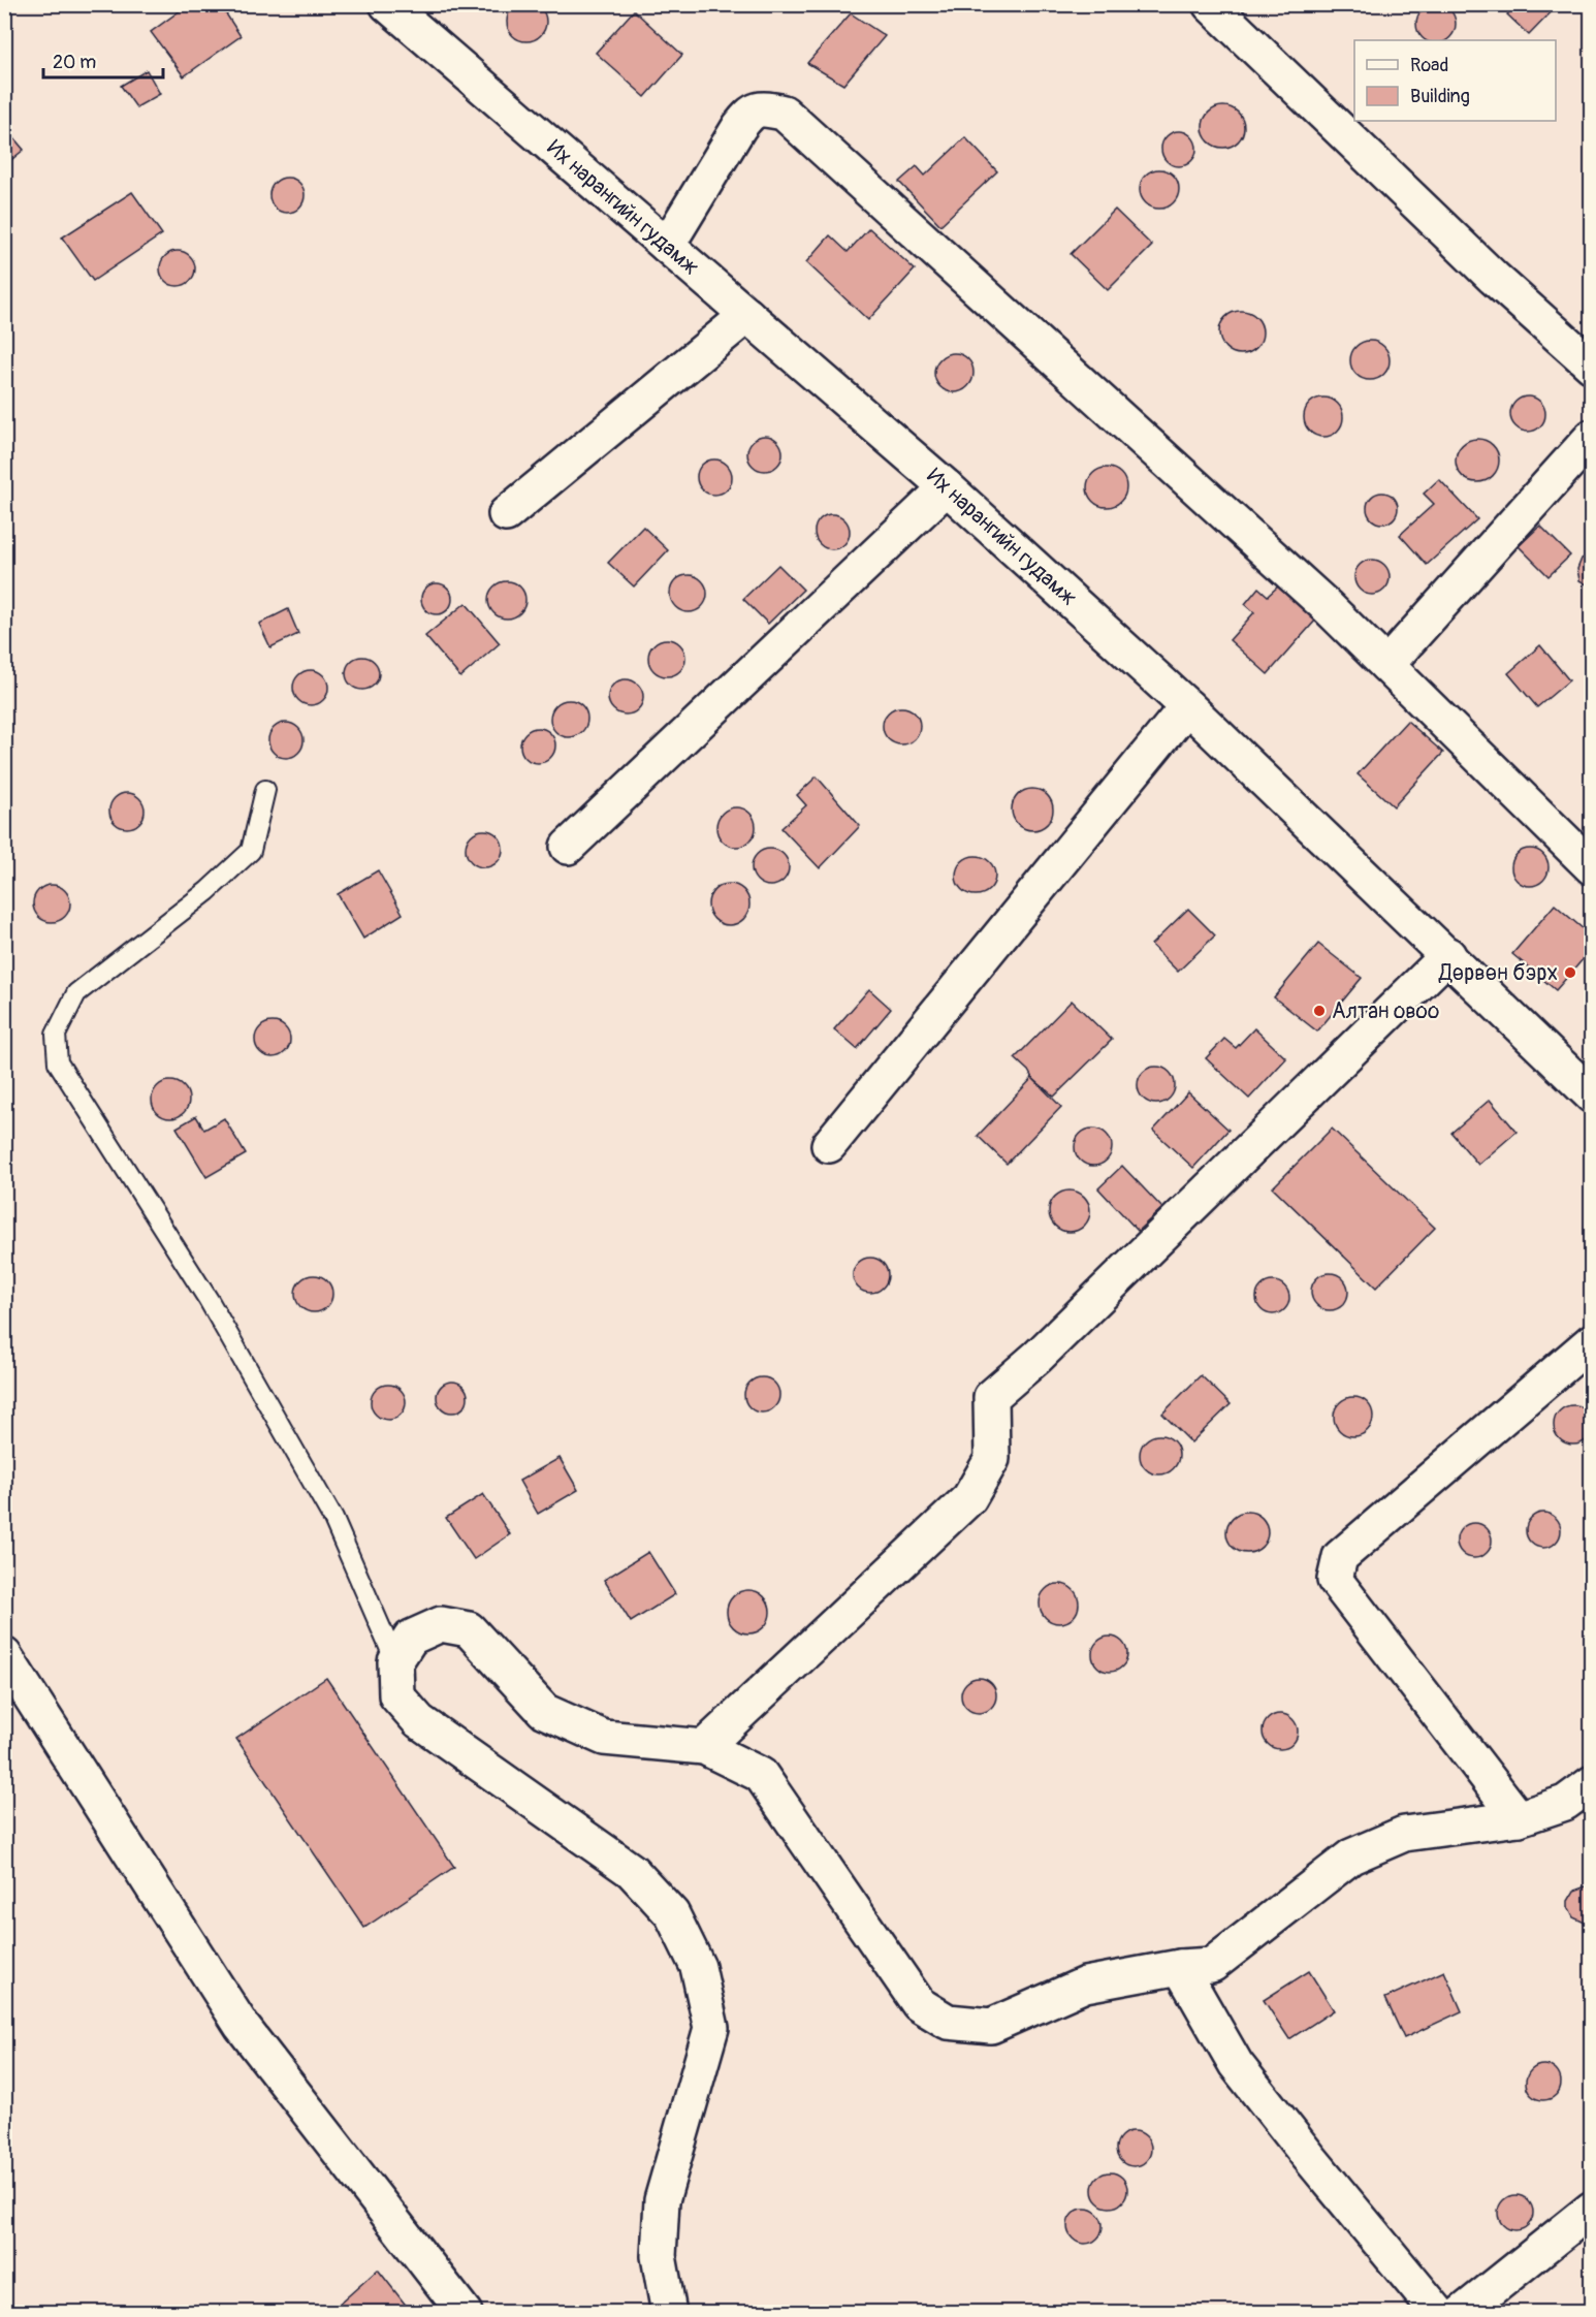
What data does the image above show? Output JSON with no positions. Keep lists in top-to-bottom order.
{
  "streets": {
    "street": ["Их нарангийн гудамж"]
  },
  "places": ["Дөрвөн бэрх", "Алтан овоо"],
  "legend": ["Road", "Building"],
  "scale_bar": "20 m"
}
